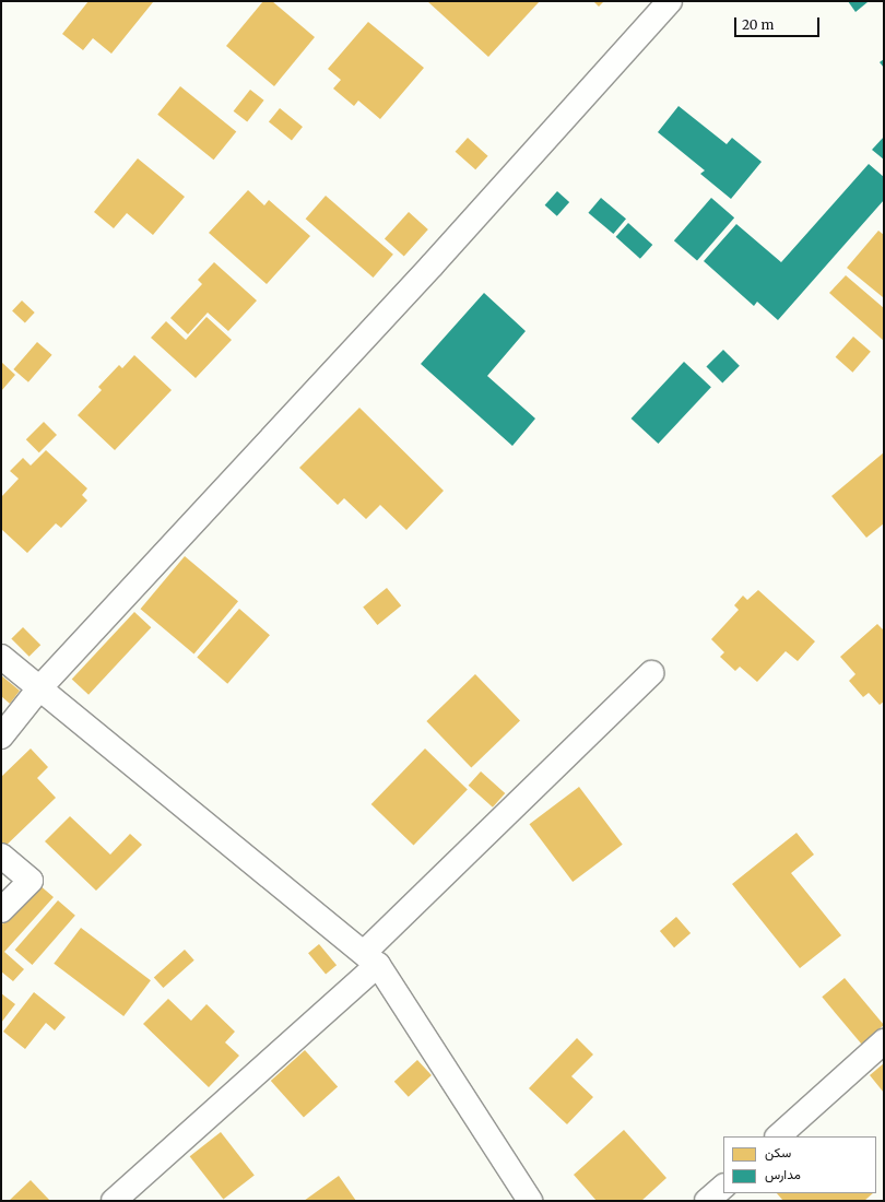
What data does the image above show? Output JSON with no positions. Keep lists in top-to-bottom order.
{
  "legend": ["سكن", "مدارس"],
  "scale_bar": "20 m"
}
